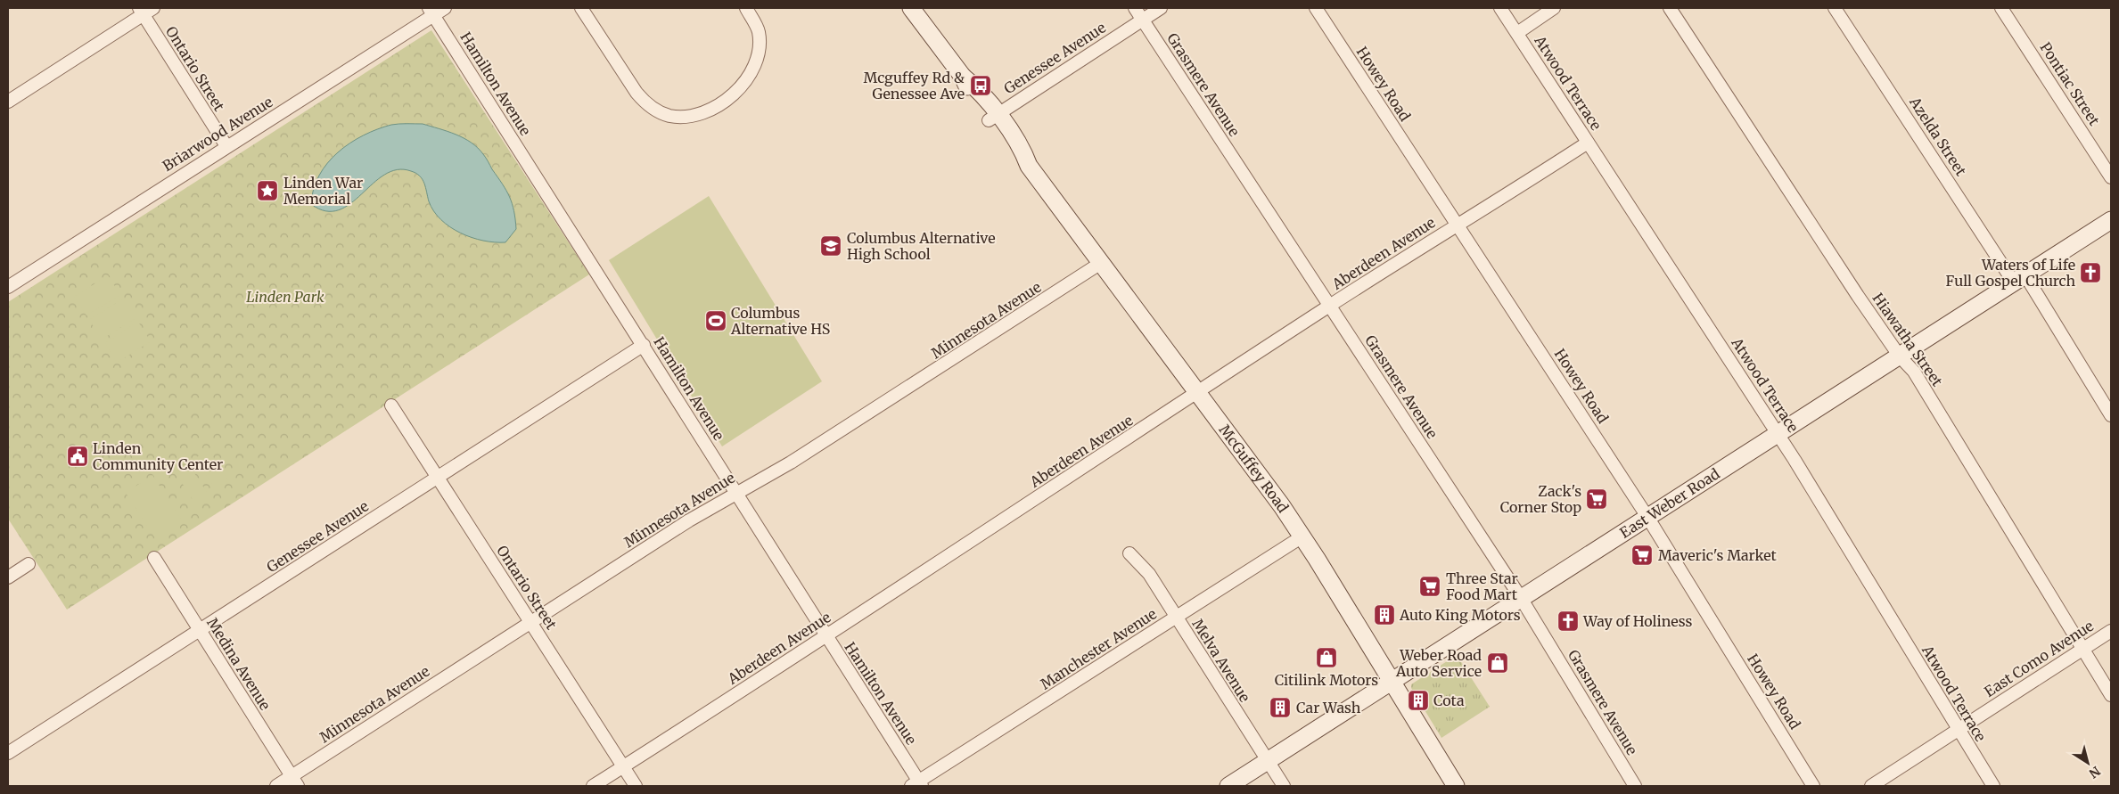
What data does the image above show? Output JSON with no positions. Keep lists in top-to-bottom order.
{
  "streets": {
    "street": [
      "Genessee Avenue",
      "Ontario Street",
      "Atwood Terrace",
      "Hamilton Avenue",
      "Howey Road",
      "Pontiac Street",
      "Grasmere Avenue",
      "Briarwood Avenue",
      "Azelda Street",
      "Aberdeen Avenue",
      "Minnesota Avenue",
      "Hiawatha Street",
      "McGuffey Road",
      "East Weber Road",
      "Manchester Avenue",
      "East Como Avenue",
      "Melva Avenue",
      "Medina Avenue"
    ]
  },
  "crossings": [
    ["Genessee Avenue", "Ontario Street"],
    ["Genessee Avenue", "Hamilton Avenue"],
    ["Genessee Avenue", "Grasmere Avenue"],
    ["Genessee Avenue", "McGuffey Road"],
    ["Genessee Avenue", "Medina Avenue"],
    ["Ontario Street", "Briarwood Avenue"],
    ["Ontario Street", "Aberdeen Avenue"],
    ["Ontario Street", "Minnesota Avenue"],
    ["Atwood Terrace", "Aberdeen Avenue"],
    ["Atwood Terrace", "East Weber Road"],
    ["Atwood Terrace", "East Como Avenue"],
    ["Hamilton Avenue", "Briarwood Avenue"],
    ["Hamilton Avenue", "Aberdeen Avenue"],
    ["Hamilton Avenue", "Minnesota Avenue"],
    ["Hamilton Avenue", "Manchester Avenue"],
    ["Howey Road", "Aberdeen Avenue"],
    ["Howey Road", "East Weber Road"],
    ["Grasmere Avenue", "Aberdeen Avenue"],
    ["Grasmere Avenue", "East Weber Road"],
    ["Azelda Street", "East Weber Road"],
    ["Aberdeen Avenue", "McGuffey Road"],
    ["Minnesota Avenue", "McGuffey Road"],
    ["Minnesota Avenue", "Medina Avenue"],
    ["Hiawatha Street", "East Weber Road"],
    ["Hiawatha Street", "East Como Avenue"],
    ["McGuffey Road", "East Weber Road"],
    ["McGuffey Road", "Manchester Avenue"],
    ["East Weber Road", "Melva Avenue"],
    ["Manchester Avenue", "Melva Avenue"]
  ],
  "parks": ["Linden Park"],
  "places": {
    "bus stop": ["Mcguffey Rd & Genessee Ave"],
    "place": ["Linden War Memorial"],
    "school or university": ["Columbus Alternative High School"],
    "church": ["Waters of Life Full Gospel Church", "Way of Holiness"],
    "sports": ["Columbus Alternative HS"],
    "public building": ["Linden Community Center"],
    "supermarket": ["Zack's Corner Stop", "Maveric's Market", "Three Star Food Mart"],
    "building": ["Auto King Motors", "Cota", "Car Wash"],
    "shop": ["Citilink Motors", "Weber Road Auto Service"]
  },
  "north": "bottom right"
}
